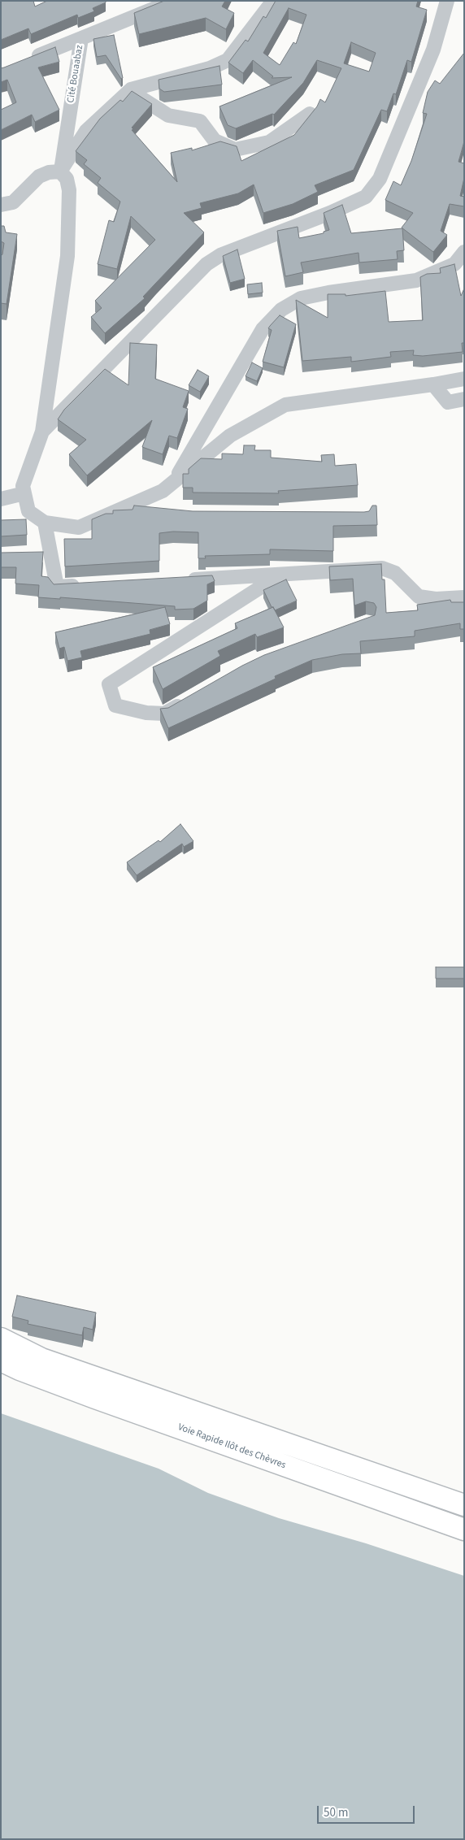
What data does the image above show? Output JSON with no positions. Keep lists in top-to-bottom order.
{
  "streets": {
    "highway": ["Voie Rapide Ilôt des Chèvres"],
    "street": ["Cité Bouaabaz"]
  },
  "scale_bar": "50 m"
}
